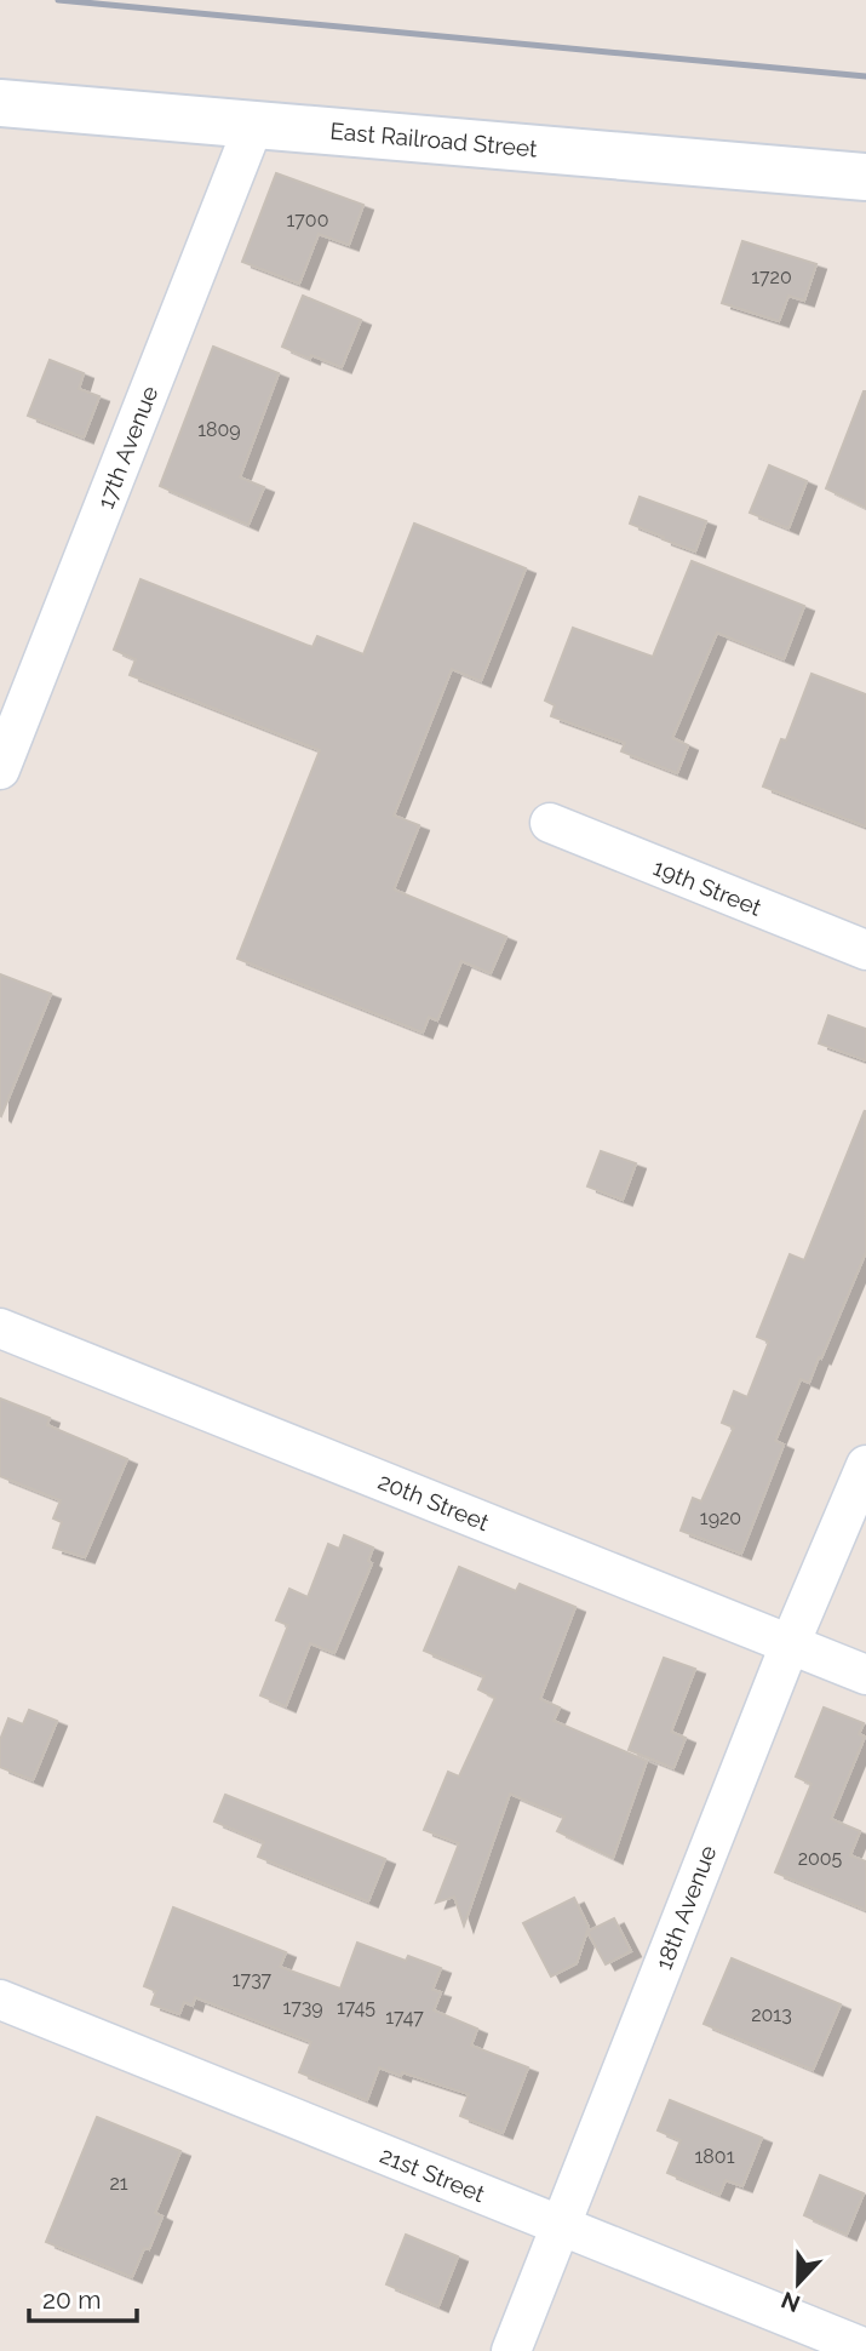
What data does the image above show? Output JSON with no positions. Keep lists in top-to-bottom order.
{
  "streets": {
    "street": [
      "East Railroad Street",
      "17th Avenue",
      "19th Street",
      "20th Street",
      "18th Avenue",
      "21st Street"
    ]
  },
  "crossings": [
    ["East Railroad Street", "17th Avenue"],
    ["20th Street", "18th Avenue"],
    ["18th Avenue", "21st Street"]
  ],
  "house_numbers": [
    "1700",
    "1720",
    "1809",
    "1920",
    "2005",
    "1737",
    "1739",
    "1745",
    "2013",
    "1747",
    "1801",
    "21"
  ],
  "scale_bar": "20 m",
  "north": "bottom"
}
